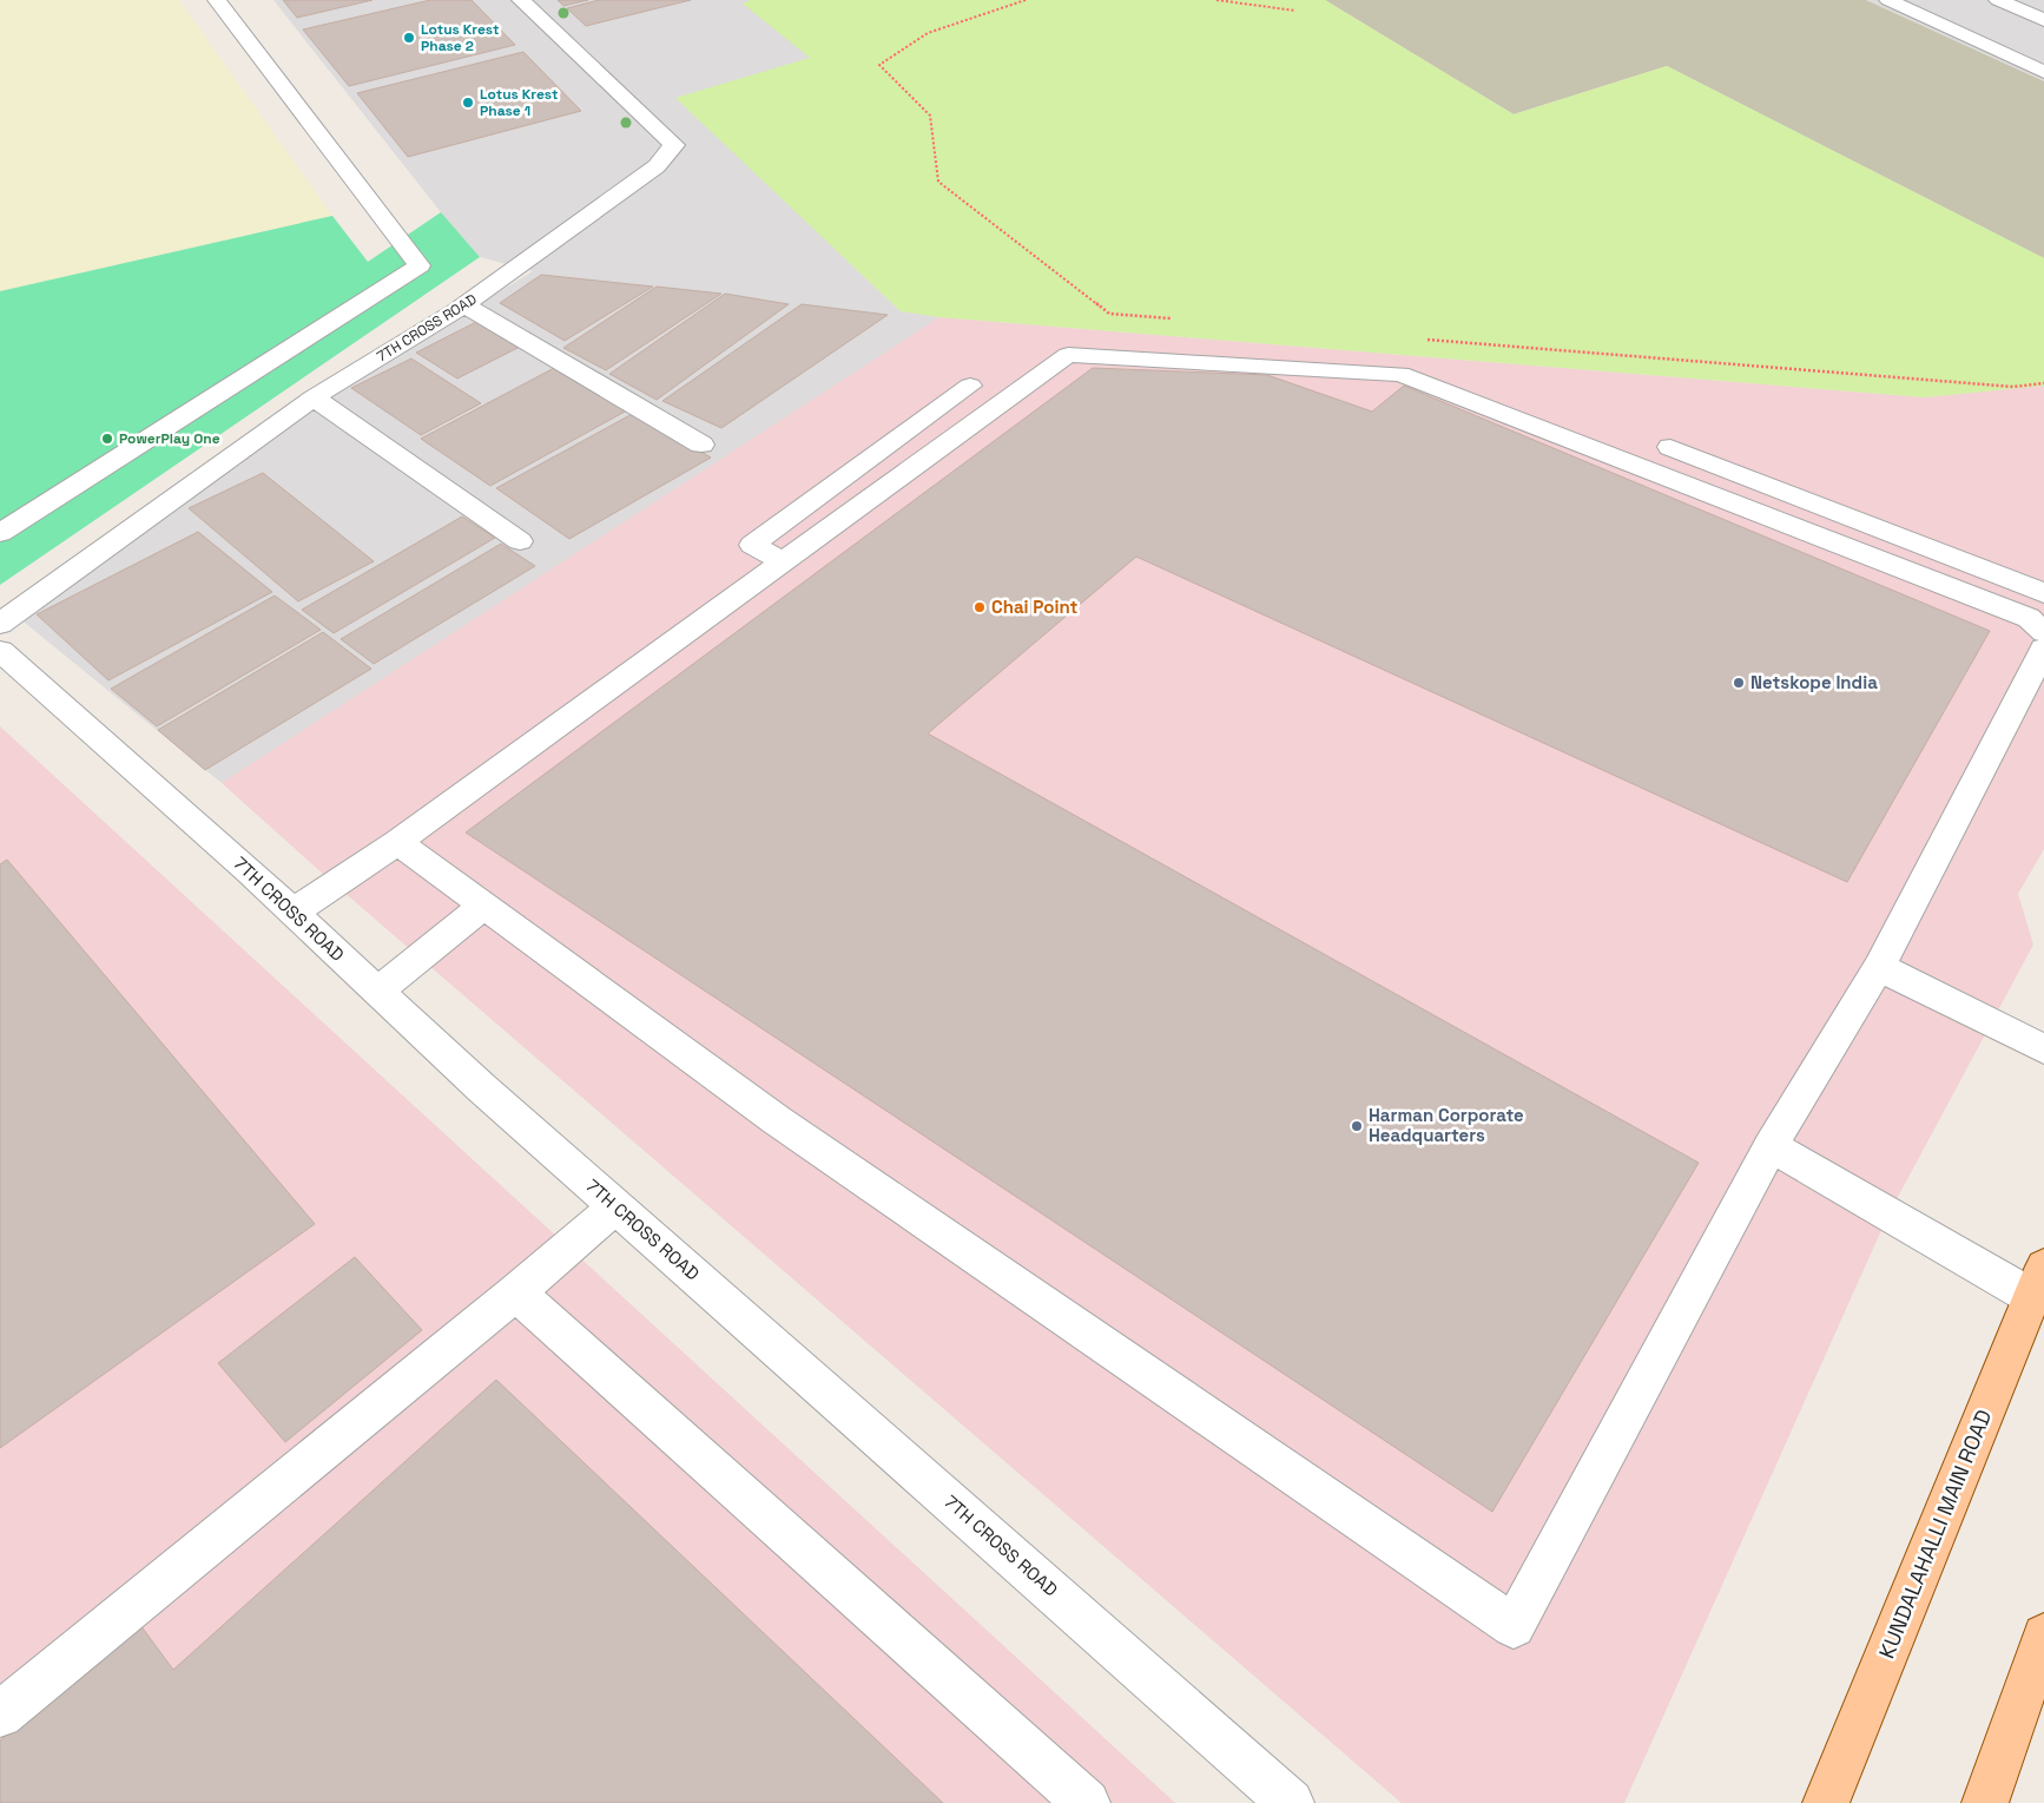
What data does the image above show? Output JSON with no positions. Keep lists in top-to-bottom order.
{
  "streets": {
    "main road": ["KUNDALAHALLI MAIN ROAD"],
    "street": ["7TH CROSS ROAD"]
  },
  "places": [
    "Lotus Krest Phase 2",
    "Lotus Krest Phase 1",
    "PowerPlay One",
    "Chai Point",
    "Netskope India",
    "Harman Corporate Headquarters"
  ]
}
